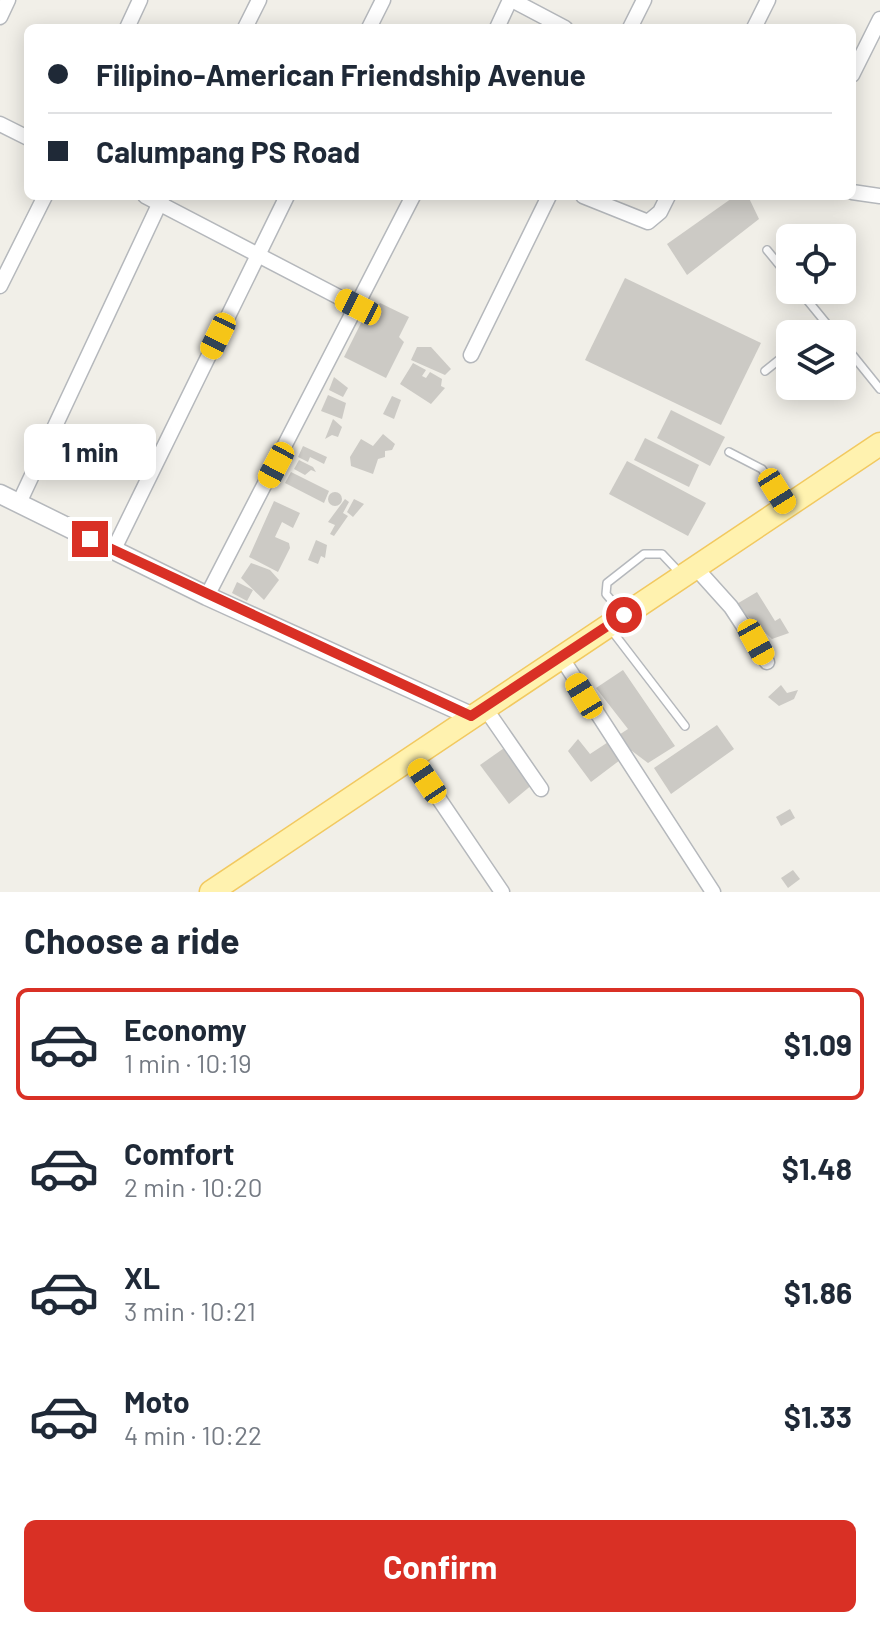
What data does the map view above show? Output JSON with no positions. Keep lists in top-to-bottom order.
{
  "page": {
    "banner": ["Filipino-American Friendship Avenue", "Calumpang PS Road"],
    "bubble": "1 min",
    "heading": "Choose a ride",
    "list": [
      {
        "name": "Economy",
        "note": "1 min · 10:19",
        "value": "$1.09"
      },
      {
        "name": "Comfort",
        "note": "2 min · 10:20",
        "value": "$1.48"
      },
      {
        "name": "XL",
        "note": "3 min · 10:21",
        "value": "$1.86"
      },
      {
        "name": "Moto",
        "note": "4 min · 10:22",
        "value": "$1.33"
      }
    ],
    "buttons": "Confirm"
  }
}
